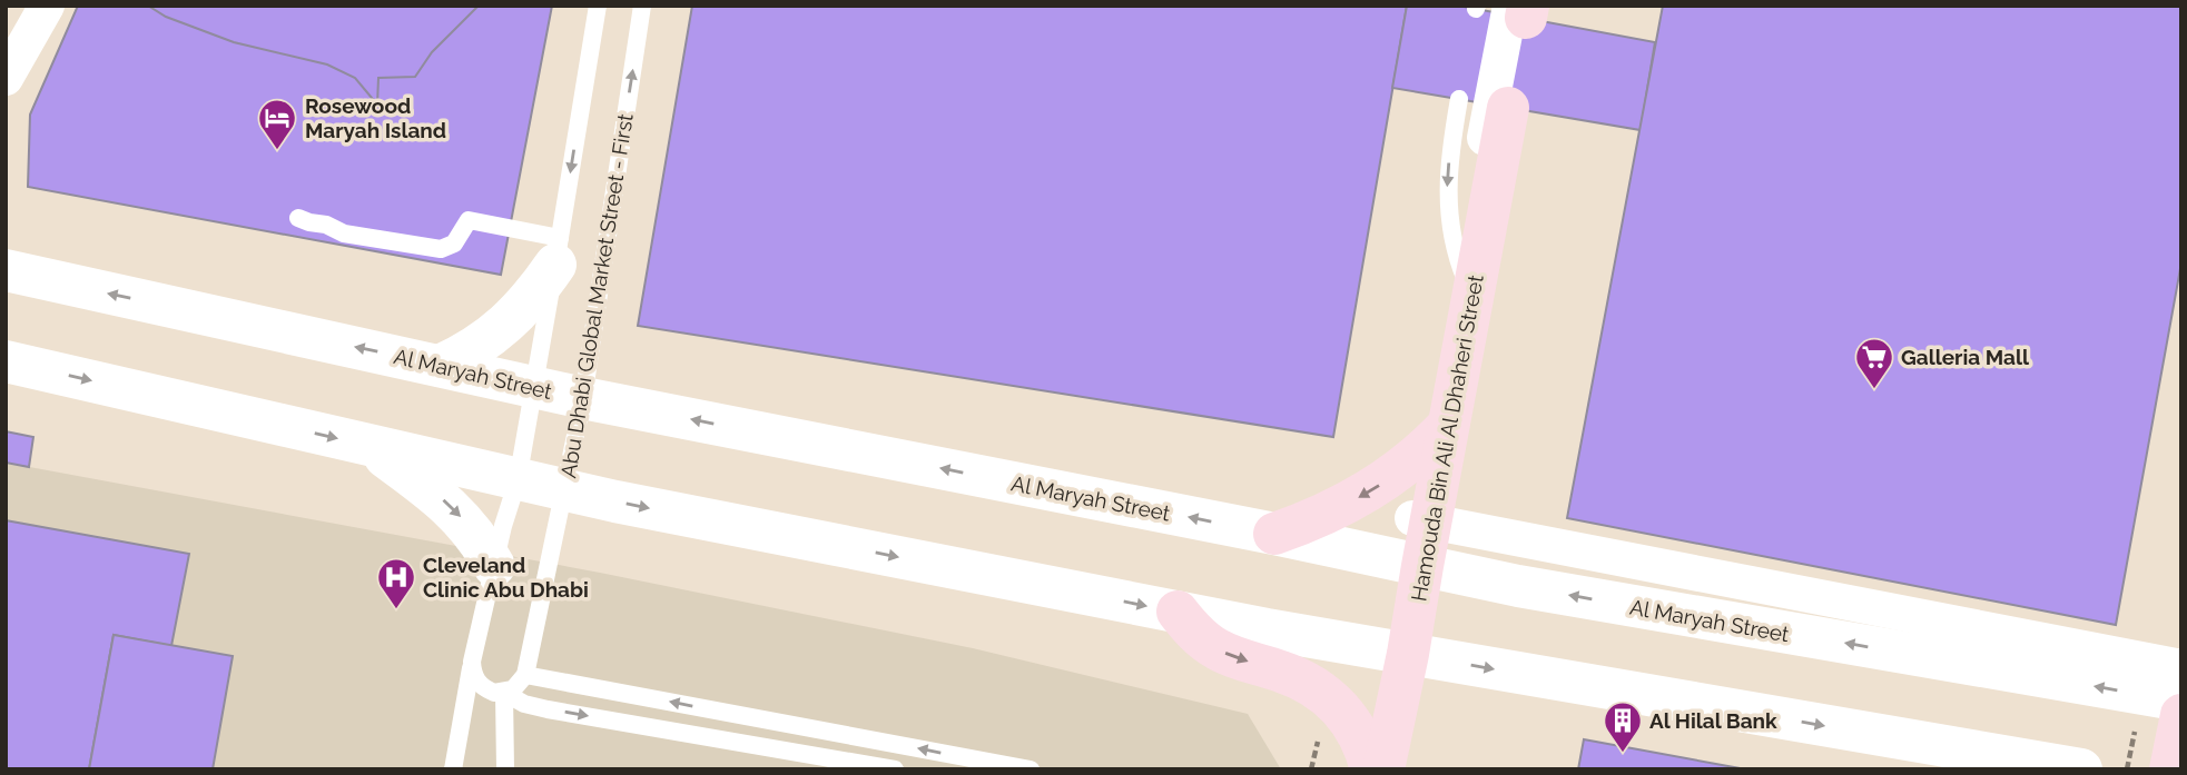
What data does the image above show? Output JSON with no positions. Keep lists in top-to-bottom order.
{
  "streets": {
    "main road": ["Hamouda Bin Ali Al Dhaheri Street"],
    "street": ["Al Maryah Street"],
    "lane": ["Abu Dhabi Global Market Street - First"]
  },
  "crossings": [
    ["Abu Dhabi Global Market Street - First", "Al Maryah Street"],
    ["Al Maryah Street", "Hamouda Bin Ali Al Dhaheri Street"]
  ],
  "places": {
    "hotel": ["Rosewood Maryah Island"],
    "supermarket": ["Galleria Mall"],
    "hospital": ["Cleveland Clinic Abu Dhabi"],
    "building": ["Al Hilal Bank"]
  }
}
